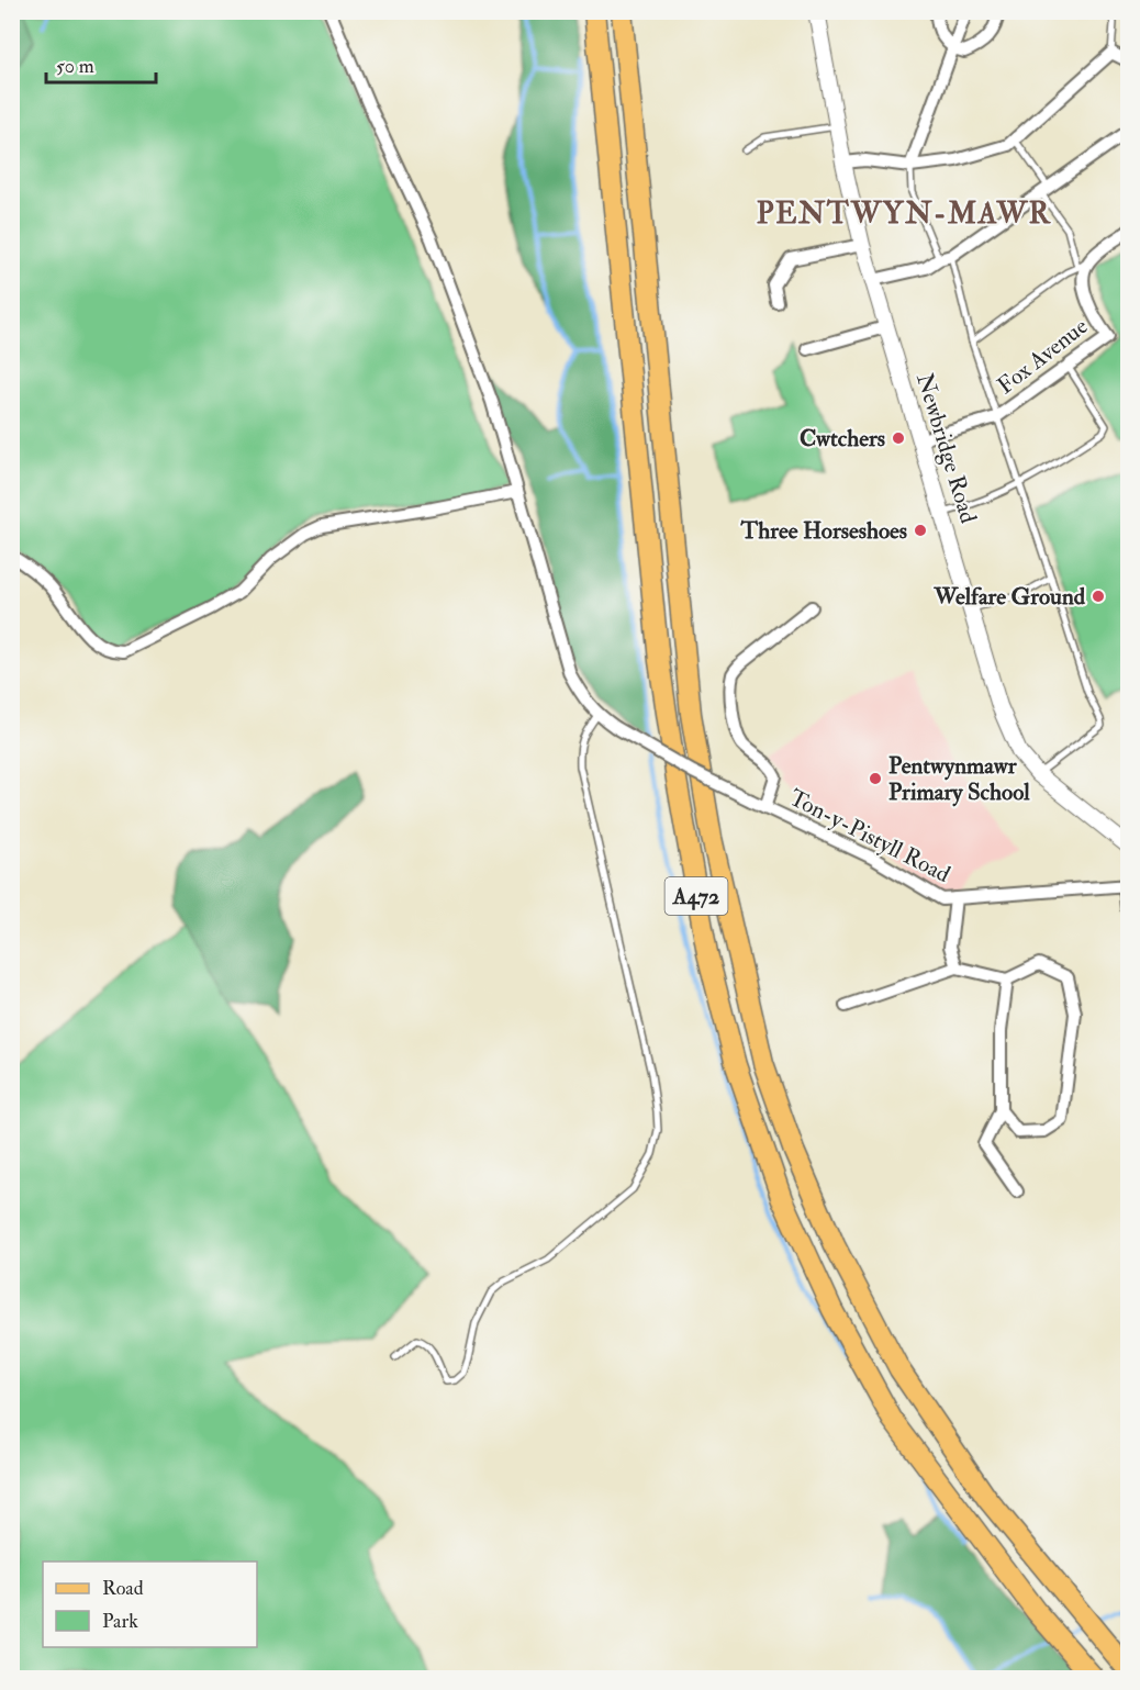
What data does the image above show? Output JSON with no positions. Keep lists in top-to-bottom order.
{
  "streets": {
    "main road": ["A472"],
    "street": ["Fox Avenue", "Newbridge Road", "Ton-y-Pistyll Road"]
  },
  "crossings": [
    ["Fox Avenue", "Newbridge Road"]
  ],
  "districts": ["PENTWYN-MAWR"],
  "places": [
    "Cwtchers",
    "Three Horseshoes",
    "Welfare Ground",
    "Pentwynmawr Primary School"
  ],
  "legend": ["Road", "Park"],
  "scale_bar": "50 m"
}
